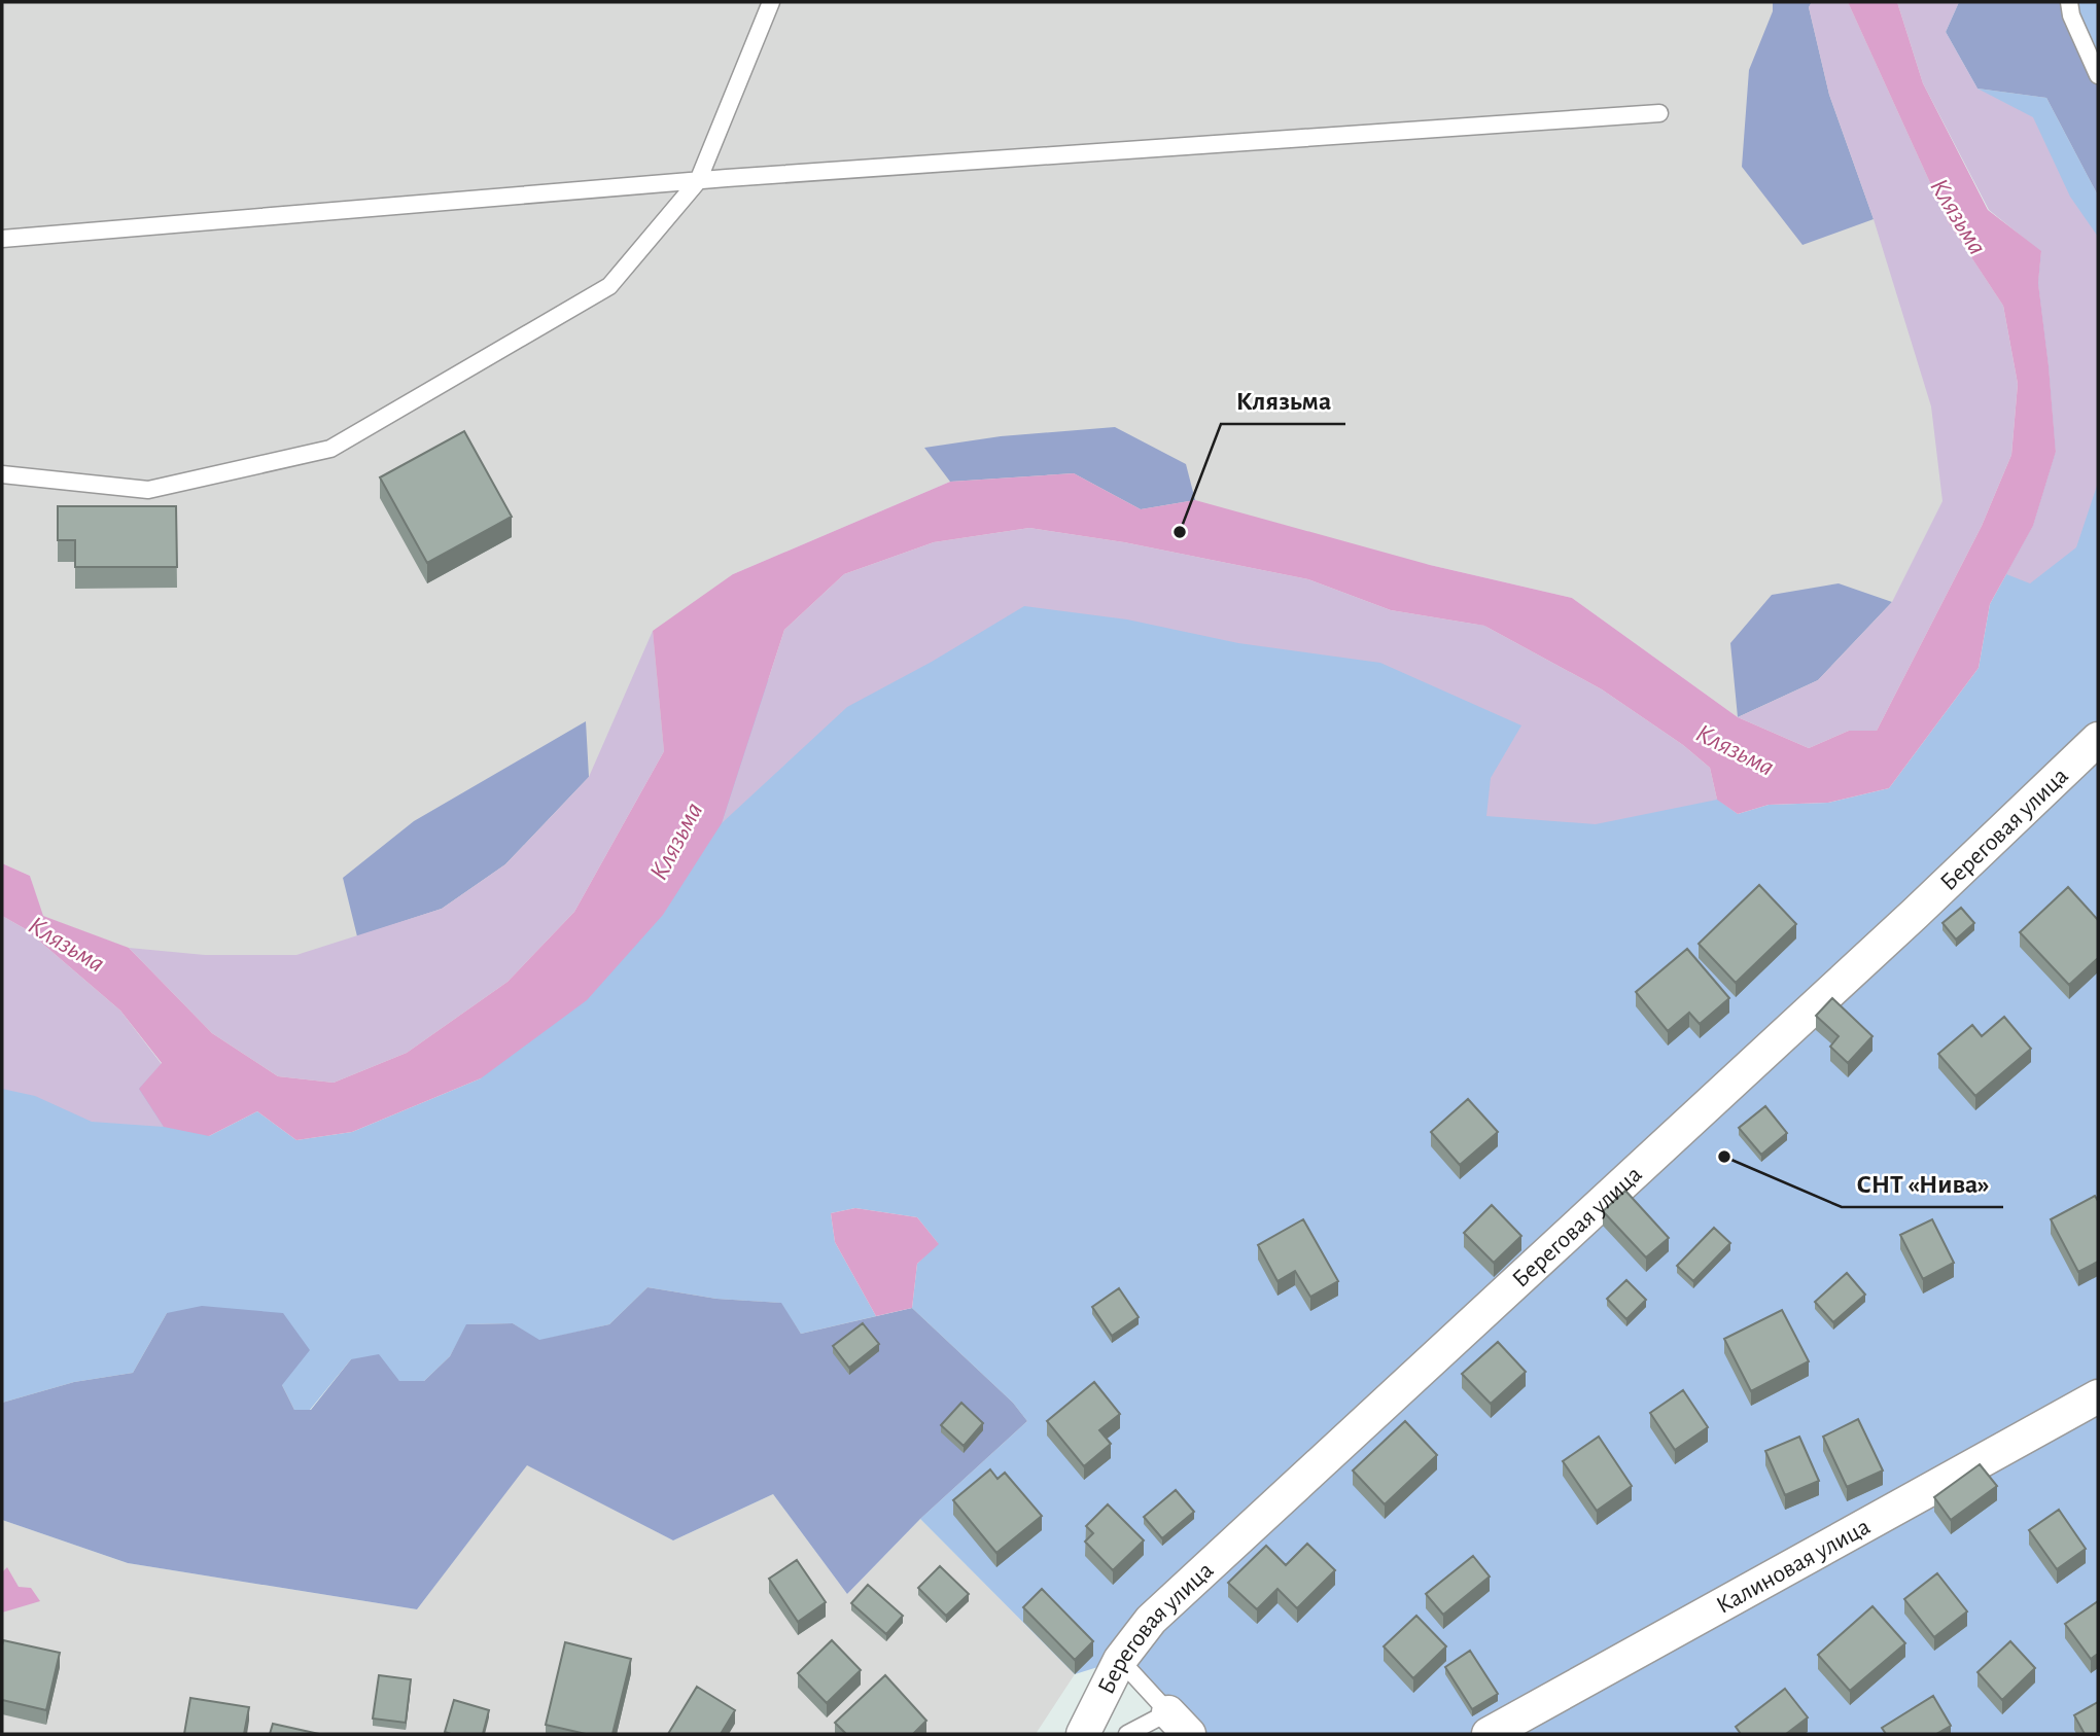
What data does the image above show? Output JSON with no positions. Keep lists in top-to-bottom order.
{
  "streets": {
    "street": ["Береговая улица", "Калиновая улица"]
  },
  "water": ["Клязьма"],
  "places": ["Клязьма", "СНТ «Нива»"]
}
